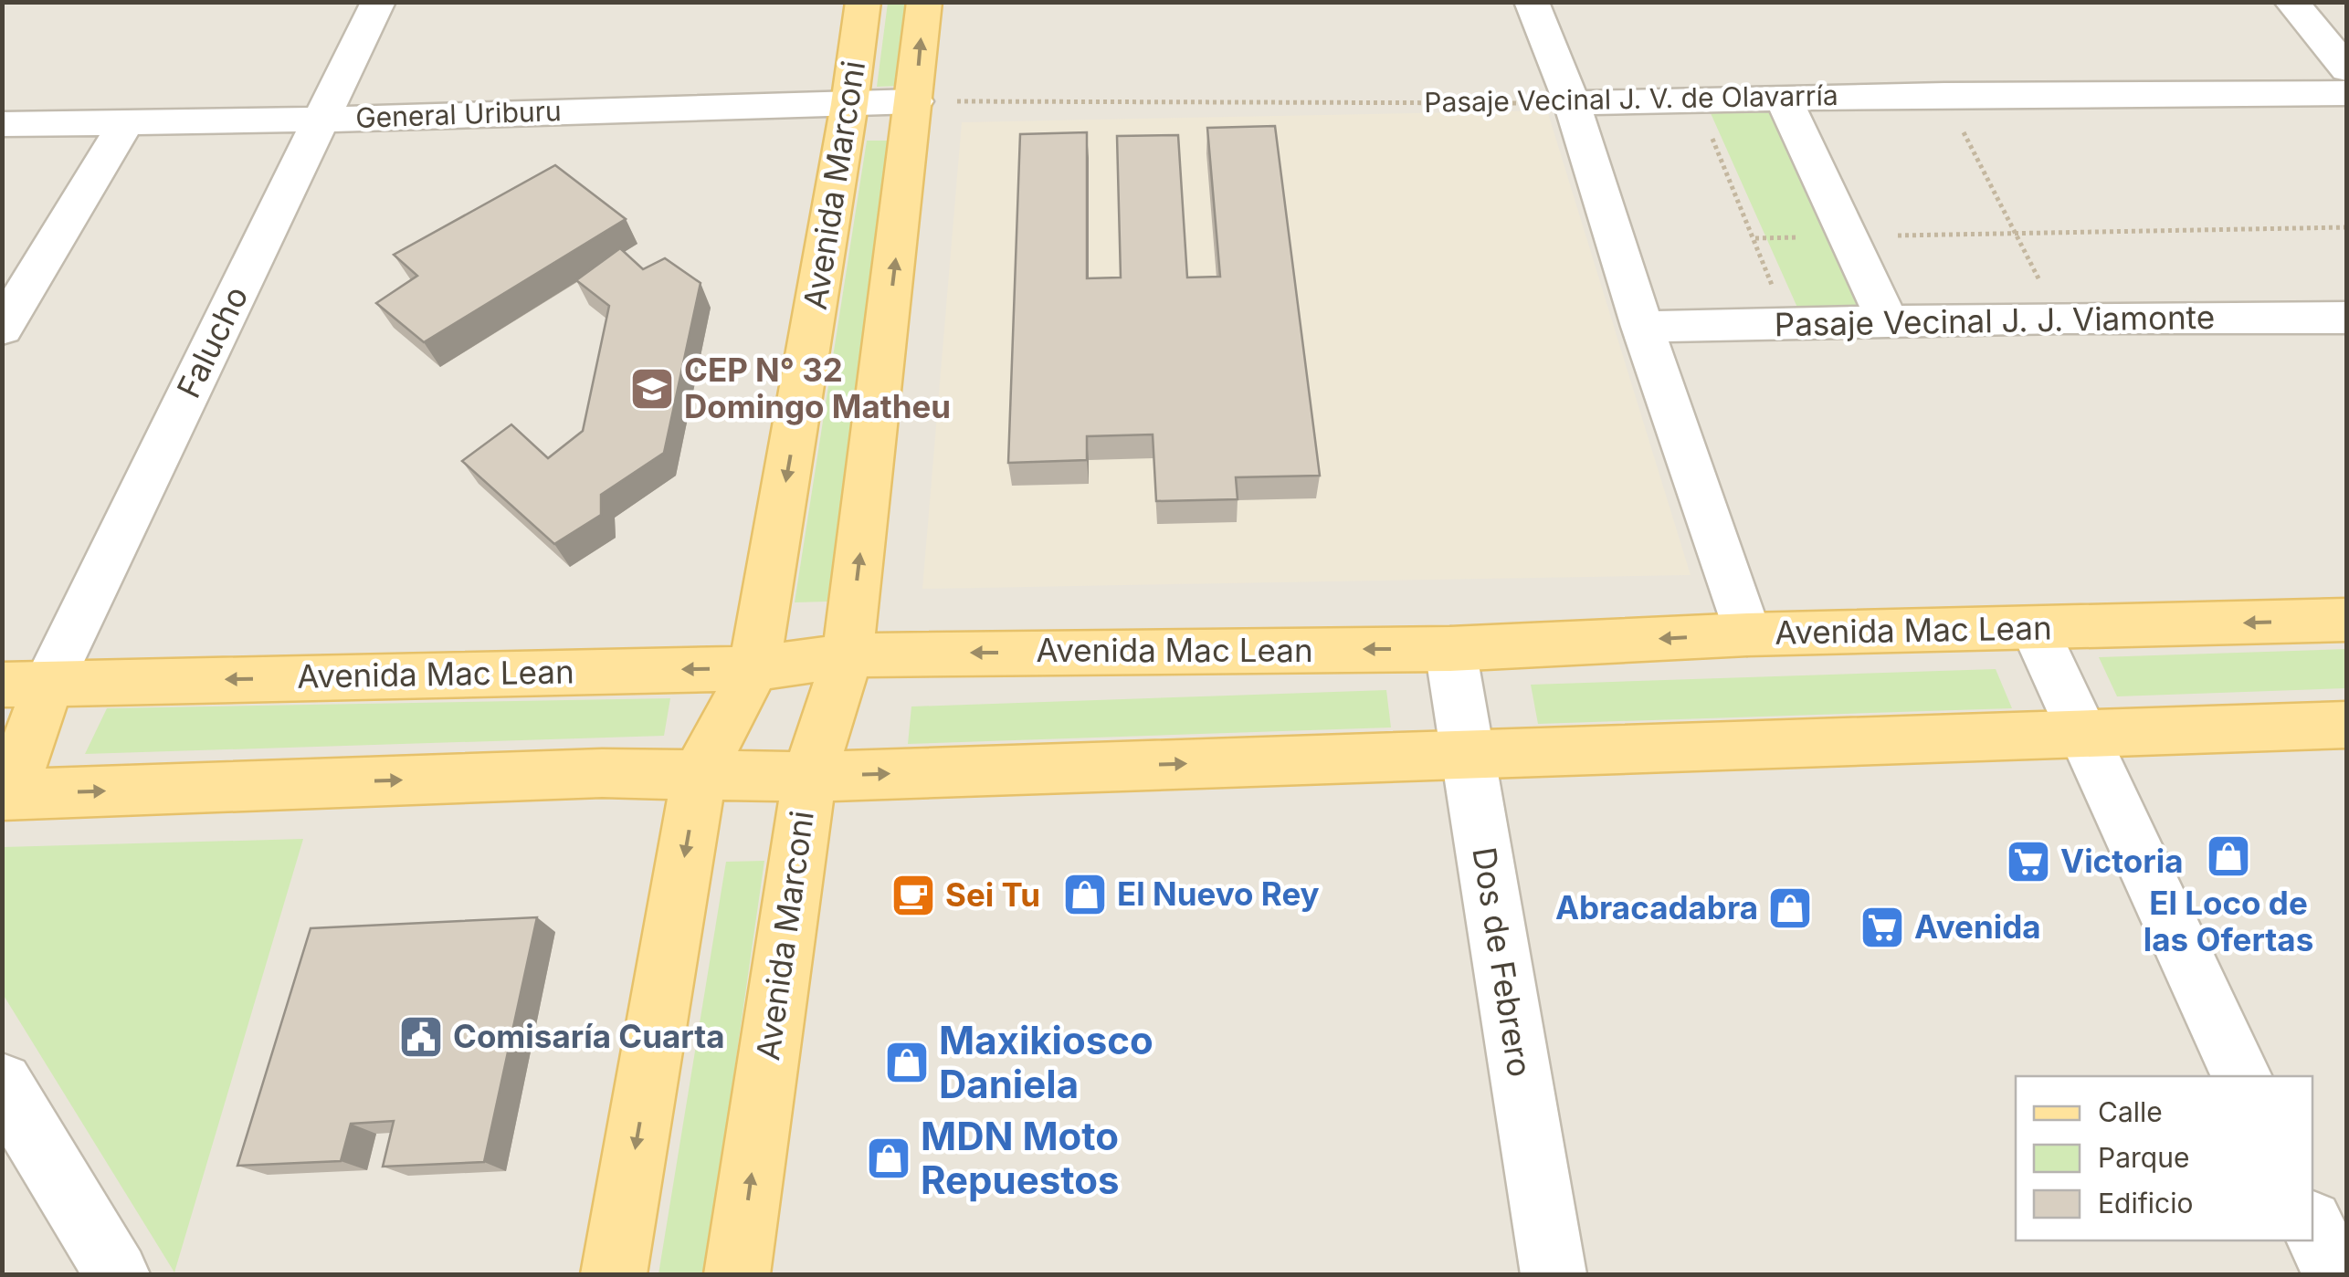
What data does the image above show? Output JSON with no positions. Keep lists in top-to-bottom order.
{
  "streets": {
    "main road": ["Avenida Marconi", "Avenida Mac Lean"],
    "street": [
      "Pasaje Vecinal J. V. de Olavarría",
      "General Uriburu",
      "Pasaje Vecinal J. J. Viamonte",
      "Falucho",
      "Dos de Febrero"
    ]
  },
  "crossings": [
    ["Pasaje Vecinal J. V. de Olavarría", "General Uriburu"],
    ["Pasaje Vecinal J. V. de Olavarría", "Avenida Marconi"],
    ["General Uriburu", "Avenida Marconi"],
    ["General Uriburu", "Falucho"],
    ["Avenida Marconi", "Avenida Mac Lean"],
    ["Falucho", "Avenida Mac Lean"],
    ["Avenida Mac Lean", "Dos de Febrero"]
  ],
  "places": {
    "school or university": ["CEP N° 32 Domingo Matheu"],
    "shop": [
      "El Loco de las Ofertas",
      "El Nuevo Rey",
      "Abracadabra",
      "Maxikiosco Daniela",
      "MDN Moto Repuestos"
    ],
    "supermarket": ["Victoria", "Avenida"],
    "cafe": ["Sei Tu"],
    "public building": ["Comisaría Cuarta"]
  },
  "legend": ["Calle", "Parque", "Edificio"]
}
